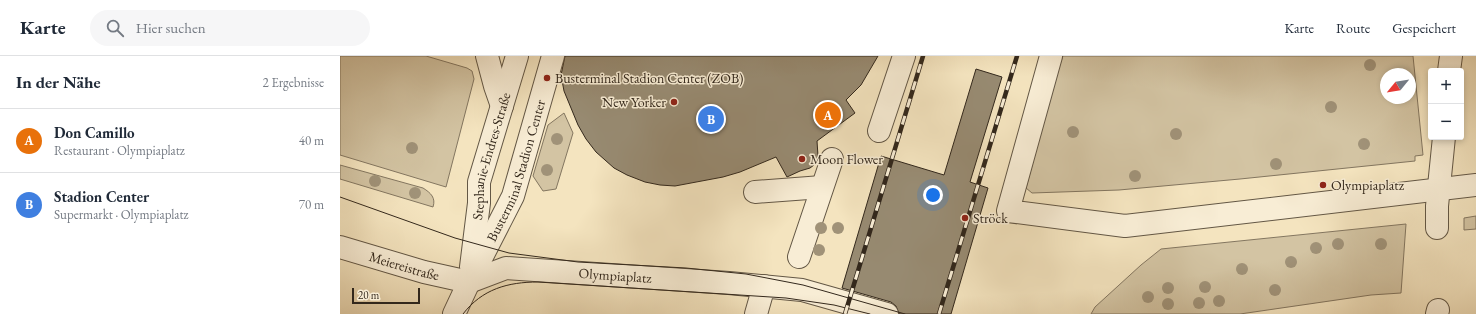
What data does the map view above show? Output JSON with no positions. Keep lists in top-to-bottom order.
{
  "streets": {
    "street": [
      "Stephanie-Endres-Straße",
      "Busterminal Stadion Center",
      "Meiereistraße",
      "Olympiaplatz"
    ]
  },
  "crossings": [
    ["Stephanie-Endres-Straße", "Busterminal Stadion Center"],
    ["Stephanie-Endres-Straße", "Meiereistraße"],
    ["Stephanie-Endres-Straße", "Olympiaplatz"],
    ["Busterminal Stadion Center", "Meiereistraße"],
    ["Busterminal Stadion Center", "Olympiaplatz"],
    ["Meiereistraße", "Olympiaplatz"]
  ],
  "places": [
    "Busterminal Stadion Center (ZOB)",
    "New Yorker",
    "Moon Flower",
    "Olympiaplatz",
    "Ströck"
  ],
  "scale_bar": "20 m",
  "north": "bottom left",
  "page": {
    "header": "Karte",
    "search": "Hier suchen",
    "nav": ["Karte", "Route", "Gespeichert"],
    "heading": ["In der Nähe", "2 Ergebnisse"],
    "map_buttons": ["+", "−"],
    "pins": ["A", "B"],
    "list": [
      {
        "mark": "A",
        "name": "Don Camillo",
        "note": "Restaurant · Olympiaplatz",
        "value": "40 m"
      },
      {
        "mark": "B",
        "name": "Stadion Center",
        "note": "Supermarkt · Olympiaplatz",
        "value": "70 m"
      }
    ],
    "scale": "20 m"
  }
}
